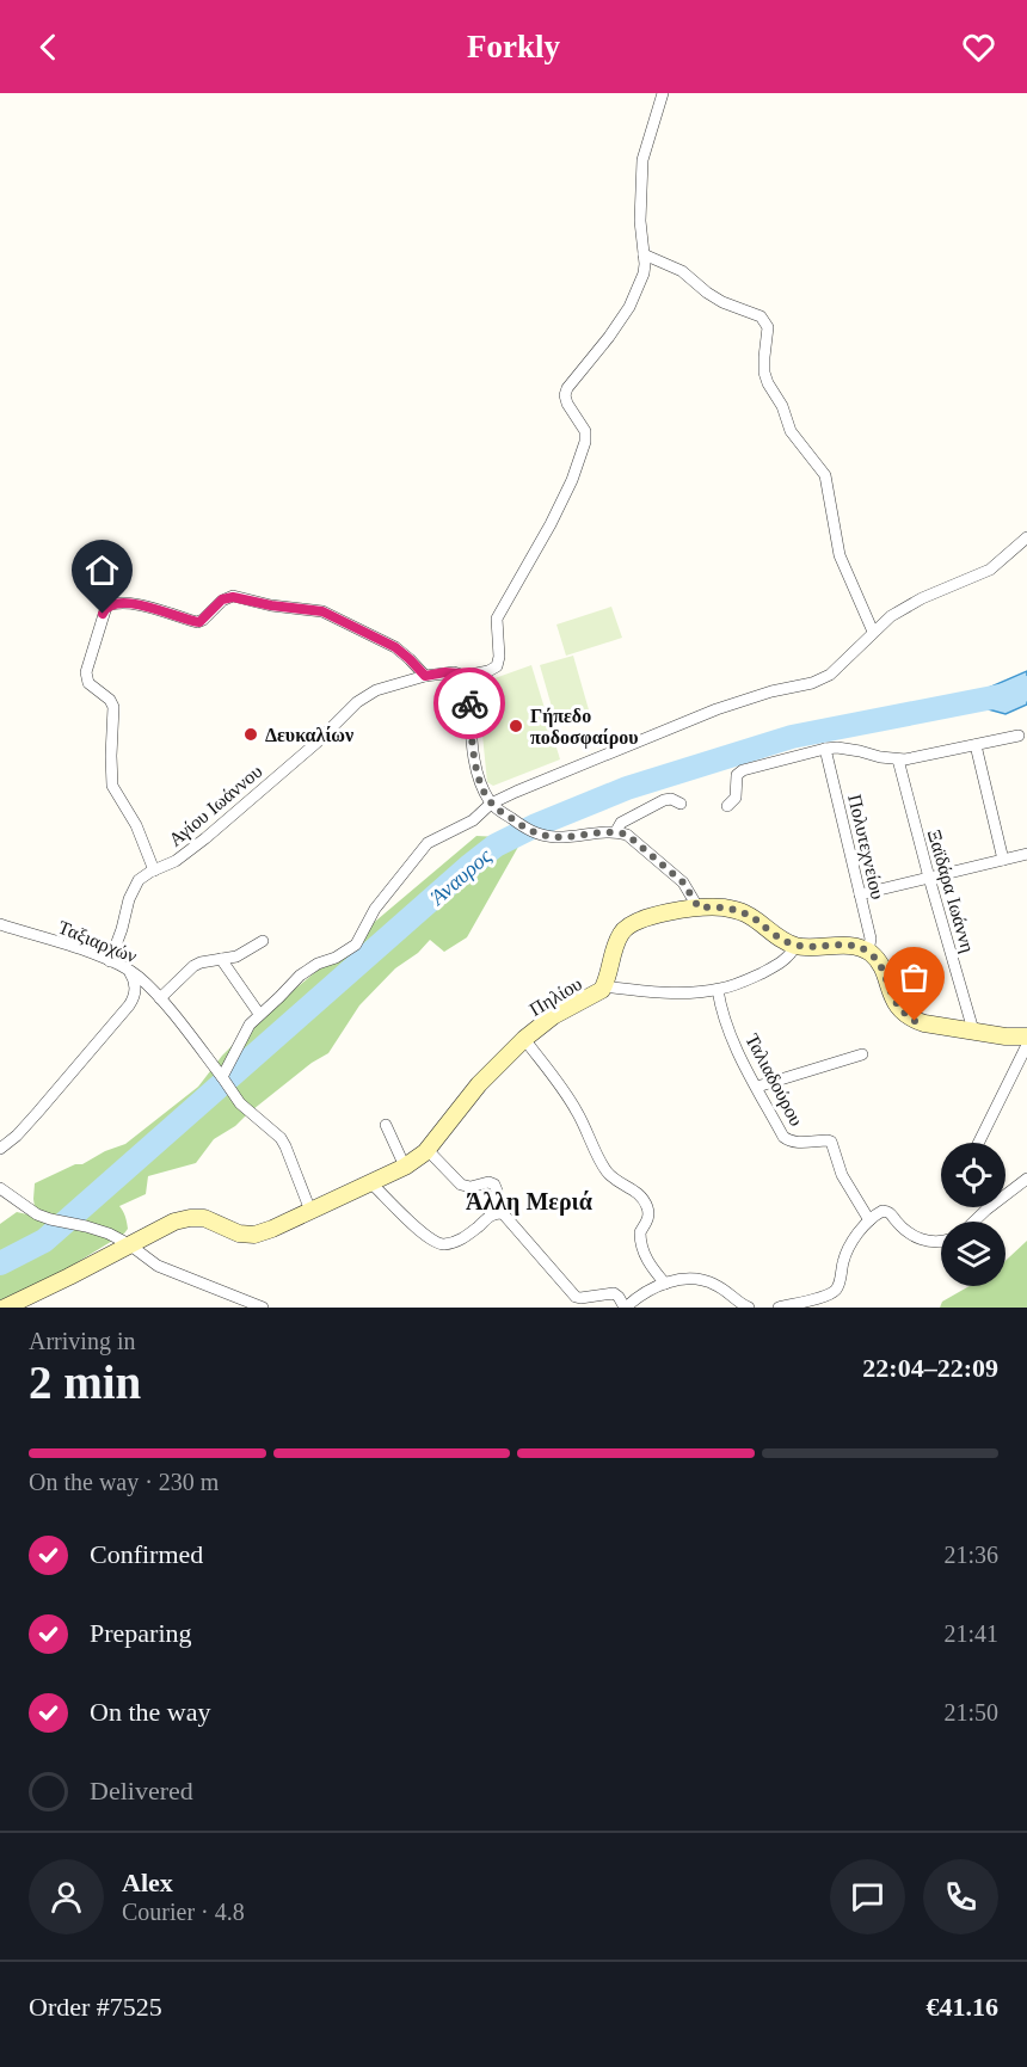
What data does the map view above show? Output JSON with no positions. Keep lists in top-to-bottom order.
{
  "streets": {
    "main road": ["Πηλίου"],
    "street": [
      "Αγίου Ιωάννου",
      "Πολυτεχνείου",
      "Ξαϊδάρα Ιωάννη",
      "Ταξιαρχών",
      "Ταλιαδούρου"
    ]
  },
  "crossings": [
    ["Αγίου Ιωάννου", "Ταξιαρχών"],
    ["Πολυτεχνείου", "Πηλίου"],
    ["Ταξιαρχών", "Πηλίου"]
  ],
  "districts": ["Άλλη Μεριά"],
  "water": ["Άναυρος"],
  "places": ["Γήπεδο ποδοσφαίρου", "Δευκαλίων"],
  "page": {
    "header": "Forkly",
    "heading": ["2 min", "Arriving in", "22:04–22:09"],
    "panel": [
      "Alex",
      "Courier · 4.8",
      "Order #7525",
      "€41.16"
    ],
    "bar": "On the way · 230 m",
    "list": [
      ["Confirmed", "21:36"],
      ["Preparing", "21:41"],
      ["On the way", "21:50"],
      "Delivered"
    ]
  }
}
